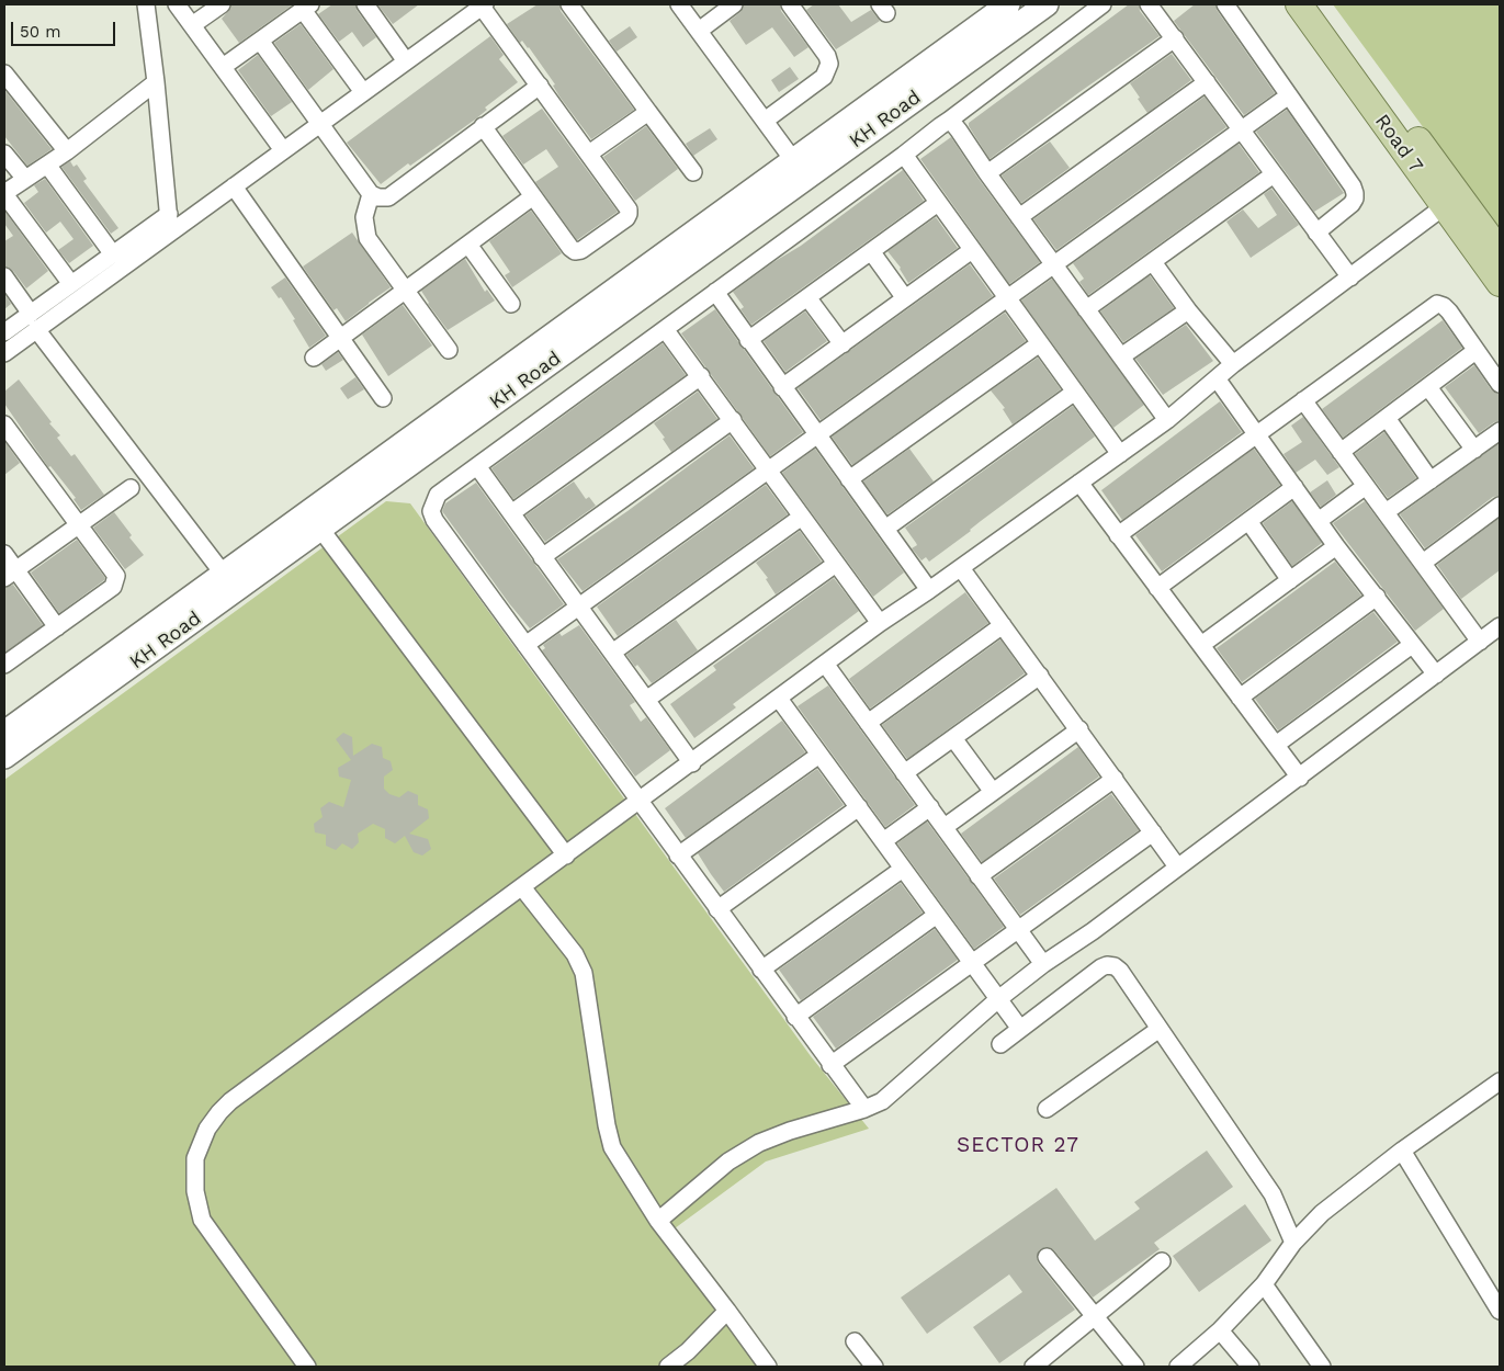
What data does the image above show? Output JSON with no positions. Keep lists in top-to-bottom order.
{
  "streets": {
    "main road": ["KH Road", "Road 7"]
  },
  "districts": ["SECTOR 27"],
  "scale_bar": "50 m"
}
